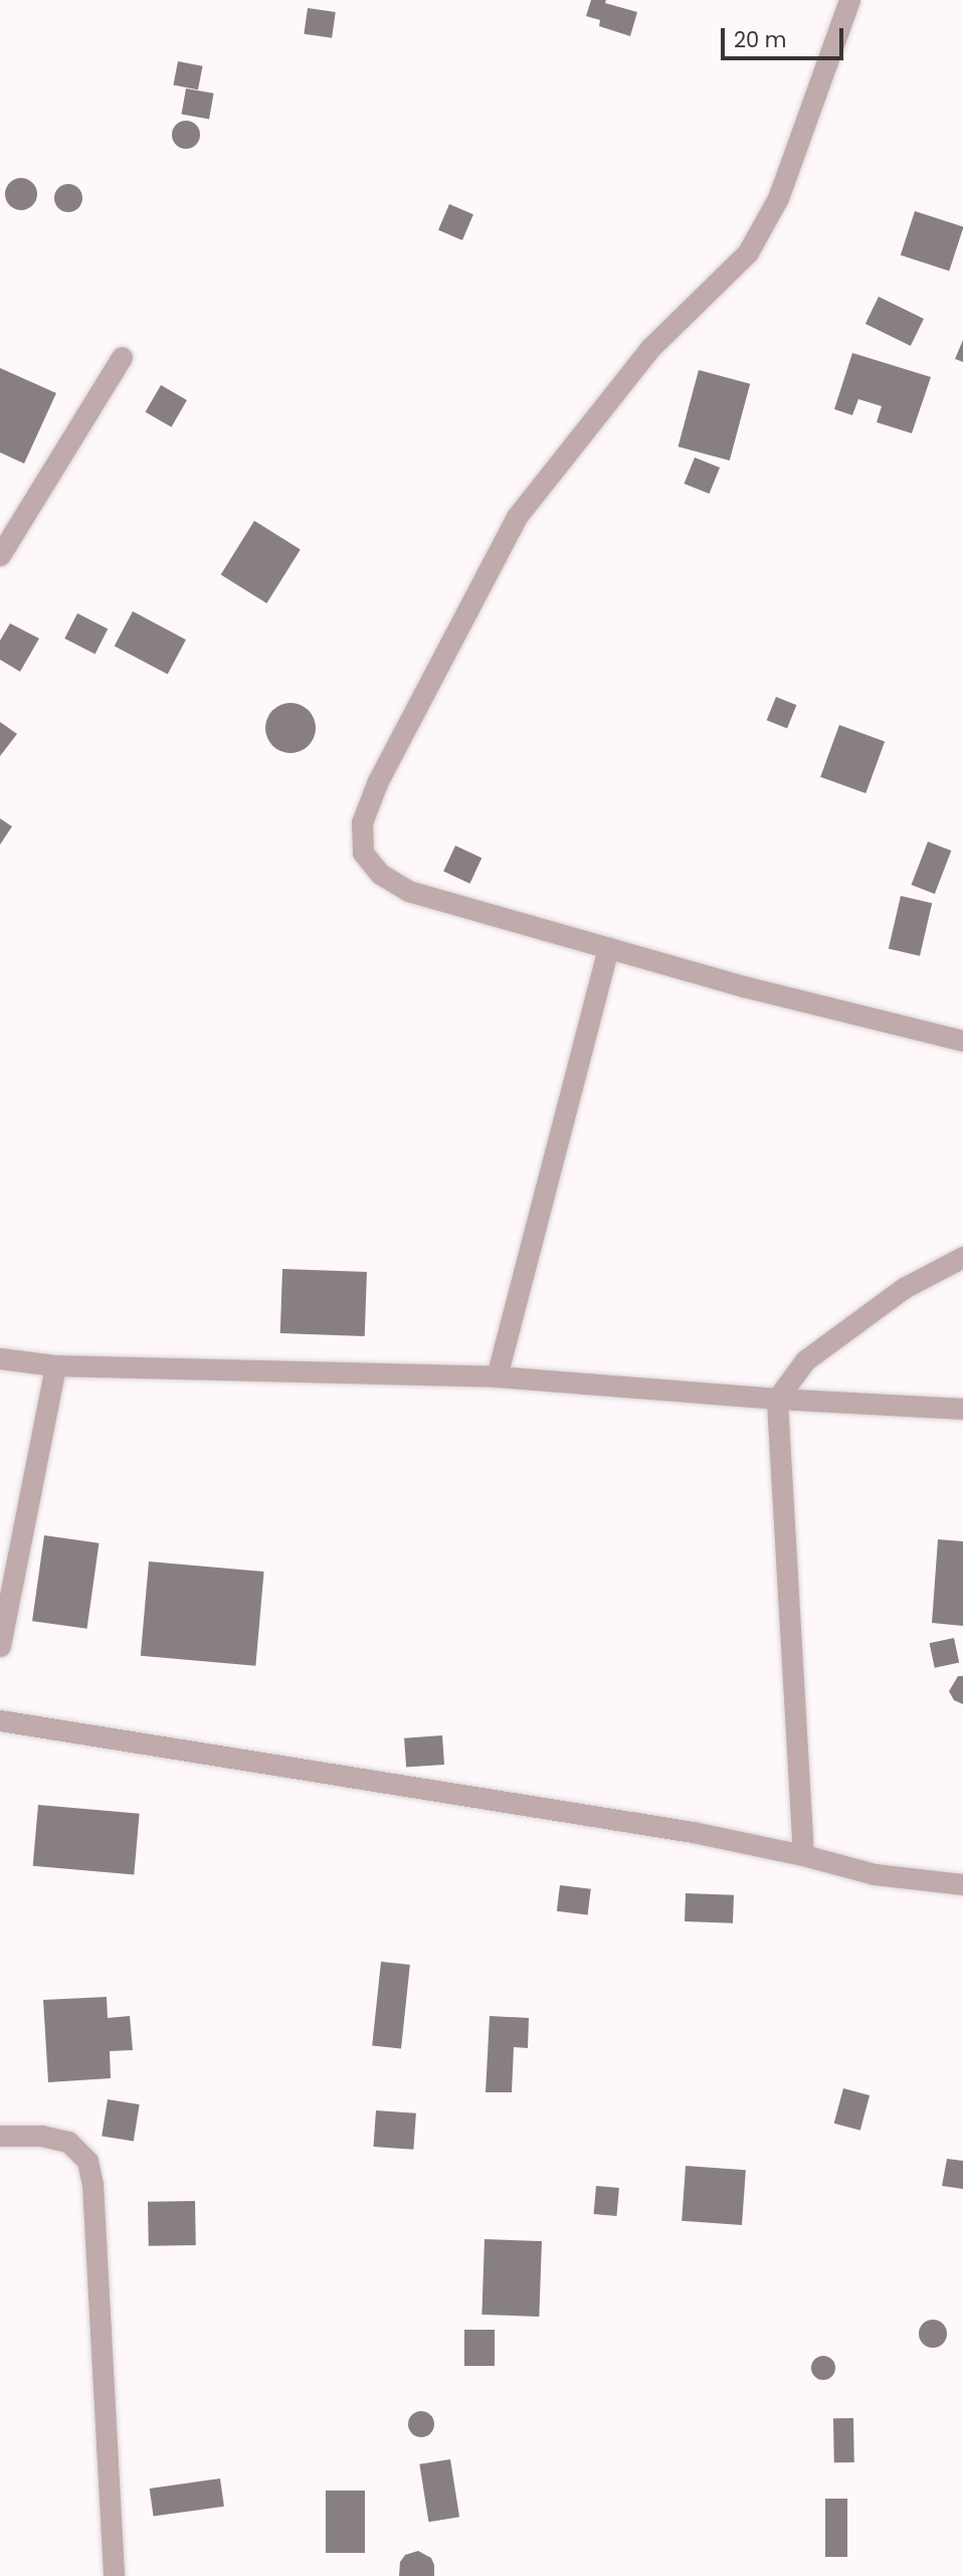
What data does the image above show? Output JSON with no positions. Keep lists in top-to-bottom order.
{
  "scale_bar": "20 m"
}
